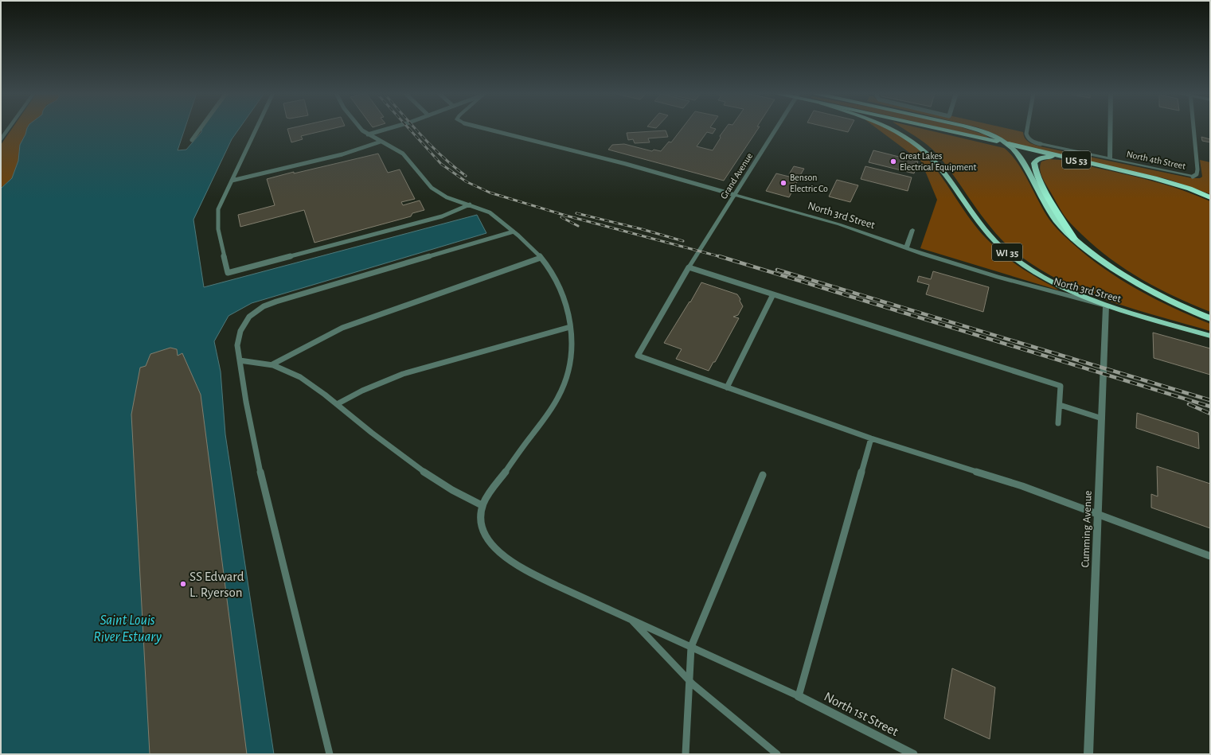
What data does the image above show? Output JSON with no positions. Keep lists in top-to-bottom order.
{
  "streets": {
    "highway": ["US 53"],
    "main road": ["North 3rd Street", "WI 35"],
    "street": [
      "North 4th Street",
      "Grand Avenue",
      "Cumming Avenue",
      "North 1st Street"
    ]
  },
  "crossings": [
    ["Grand Avenue", "North 3rd Street"],
    ["North 3rd Street", "WI 35"],
    ["North 3rd Street", "Cumming Avenue"],
    ["WI 35", "Cumming Avenue"]
  ],
  "water": ["Saint Louis River Estuary"],
  "places": ["Great Lakes Electrical Equipment", "Benson Electric Co", "SS Edward L. Ryerson"]
}
